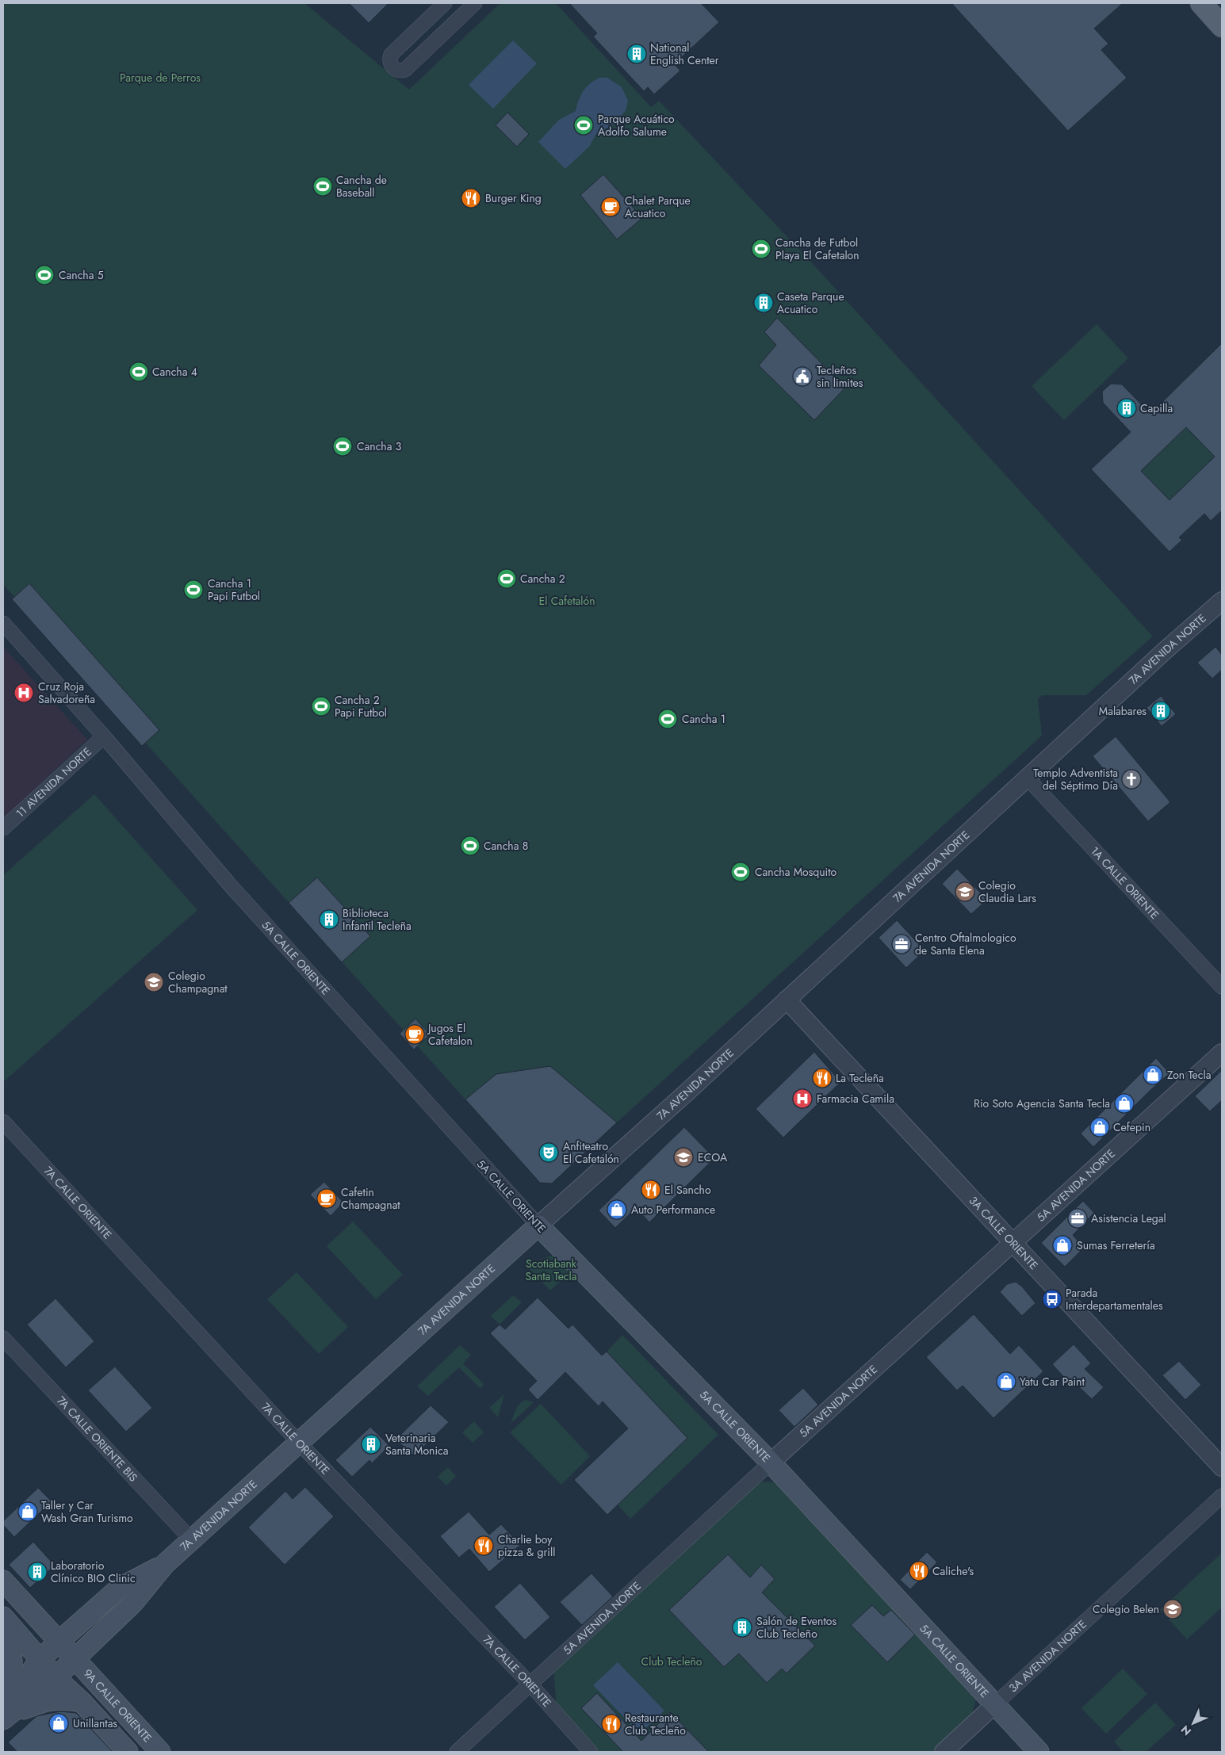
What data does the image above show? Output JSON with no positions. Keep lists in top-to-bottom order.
{
  "streets": {
    "main road": ["7A AVENIDA NORTE", "5A CALLE ORIENTE", "9A CALLE ORIENTE"],
    "street": [
      "11 AVENIDA NORTE",
      "1A CALLE ORIENTE",
      "5A AVENIDA NORTE",
      "7A CALLE ORIENTE",
      "3A CALLE ORIENTE",
      "7A CALLE ORIENTE BIS",
      "3A AVENIDA NORTE"
    ]
  },
  "crossings": [
    ["7A AVENIDA NORTE", "1A CALLE ORIENTE"],
    ["7A AVENIDA NORTE", "5A CALLE ORIENTE"],
    ["7A AVENIDA NORTE", "7A CALLE ORIENTE"],
    ["7A AVENIDA NORTE", "3A CALLE ORIENTE"],
    ["7A AVENIDA NORTE", "7A CALLE ORIENTE BIS"],
    ["7A AVENIDA NORTE", "9A CALLE ORIENTE"],
    ["11 AVENIDA NORTE", "5A CALLE ORIENTE"],
    ["5A CALLE ORIENTE", "5A AVENIDA NORTE"],
    ["5A CALLE ORIENTE", "3A AVENIDA NORTE"],
    ["5A AVENIDA NORTE", "7A CALLE ORIENTE"],
    ["5A AVENIDA NORTE", "3A CALLE ORIENTE"]
  ],
  "parks": [
    "Parque de Perros",
    "El Cafetalón",
    "Scotiabank Santa Tecla",
    "Club Tecleño"
  ],
  "places": {
    "building": [
      "National English Center",
      "Caseta Parque Acuatico",
      "Capilla",
      "Malabares",
      "Biblioteca Infantil Tecleña",
      "Veterinaria Santa Monica",
      "Laboratorio Clínico BIO Clinic",
      "Salón de Eventos Club Tecleño"
    ],
    "sports": [
      "Parque Acuático Adolfo Salume",
      "Cancha de Baseball",
      "Cancha de Futbol Playa El Cafetalon",
      "Cancha 5",
      "Cancha 4",
      "Cancha 3",
      "Cancha 2",
      "Cancha 1 Papi Futbol",
      "Cancha 2 Papi Futbol",
      "Cancha 1",
      "Cancha 8",
      "Cancha Mosquito"
    ],
    "restaurant": [
      "Burger King",
      "La Tecleña",
      "El Sancho",
      "Charlie boy pizza & grill",
      "Caliche's",
      "Restaurante Club Tecleño"
    ],
    "cafe": ["Chalet Parque Acuatico", "Jugos El Cafetalon", "Cafetin Champagnat"],
    "public building": ["Tecleños sin limites"],
    "hospital": ["Cruz Roja Salvadoreña", "Farmacia Camila"],
    "church": ["Templo Adventista del Séptimo Día"],
    "school or university": [
      "Colegio Claudia Lars",
      "Colegio Champagnat",
      "ECOA",
      "Colegio Belen"
    ],
    "office": ["Centro Oftalmologico de Santa Elena", "Asistencia Legal"],
    "shop": [
      "Zon Tecla",
      "Rio Soto Agencia Santa Tecla",
      "Cefepin",
      "Auto Performance",
      "Sumas Ferretería",
      "Yatu Car Paint",
      "Taller y Car Wash Gran Turismo",
      "Unillantas"
    ],
    "theatre": ["Anfiteatro El Cafetalón"],
    "bus stop": ["Parada Interdepartamentales"]
  },
  "north": "bottom left"
}
